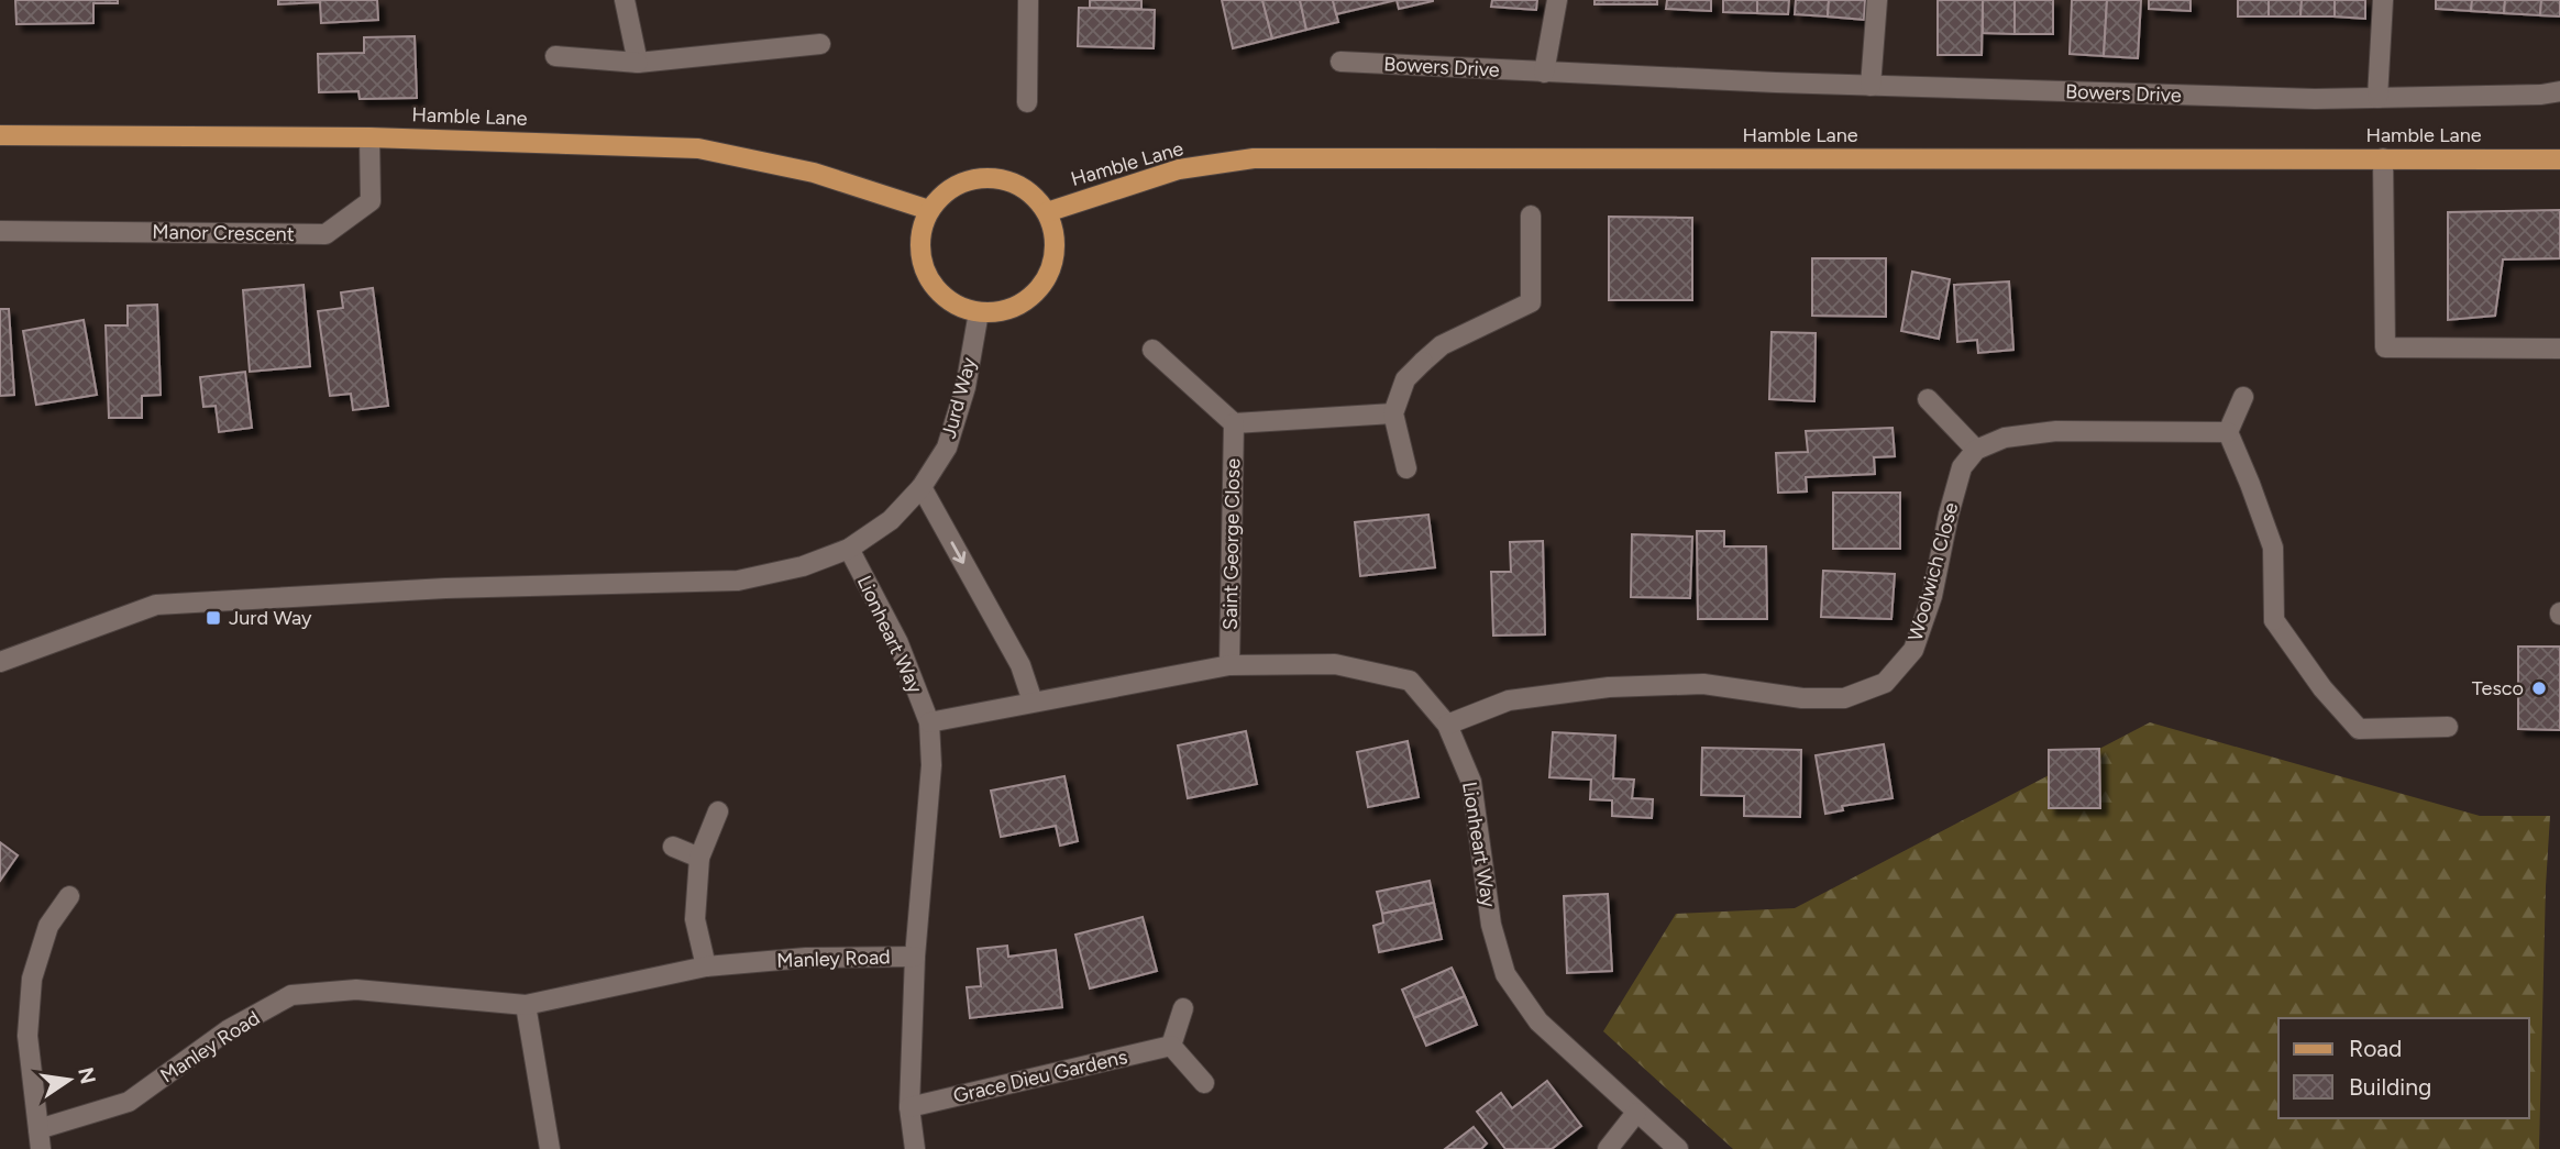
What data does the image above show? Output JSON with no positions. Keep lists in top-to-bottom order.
{
  "streets": {
    "main road": ["Hamble Lane"],
    "street": [
      "Bowers Drive",
      "Manor Crescent",
      "Jurd Way",
      "Saint George Close",
      "Woolwich Close",
      "Lionheart Way",
      "Manley Road",
      "Grace Dieu Gardens"
    ]
  },
  "crossings": [
    ["Hamble Lane", "Manor Crescent"],
    ["Hamble Lane", "Jurd Way"],
    ["Jurd Way", "Lionheart Way"],
    ["Saint George Close", "Lionheart Way"],
    ["Woolwich Close", "Lionheart Way"],
    ["Lionheart Way", "Manley Road"],
    ["Lionheart Way", "Grace Dieu Gardens"]
  ],
  "places": {
    "transit": ["Jurd Way"],
    "other": ["Tesco"]
  },
  "legend": ["Road", "Building"],
  "north": "right"
}
